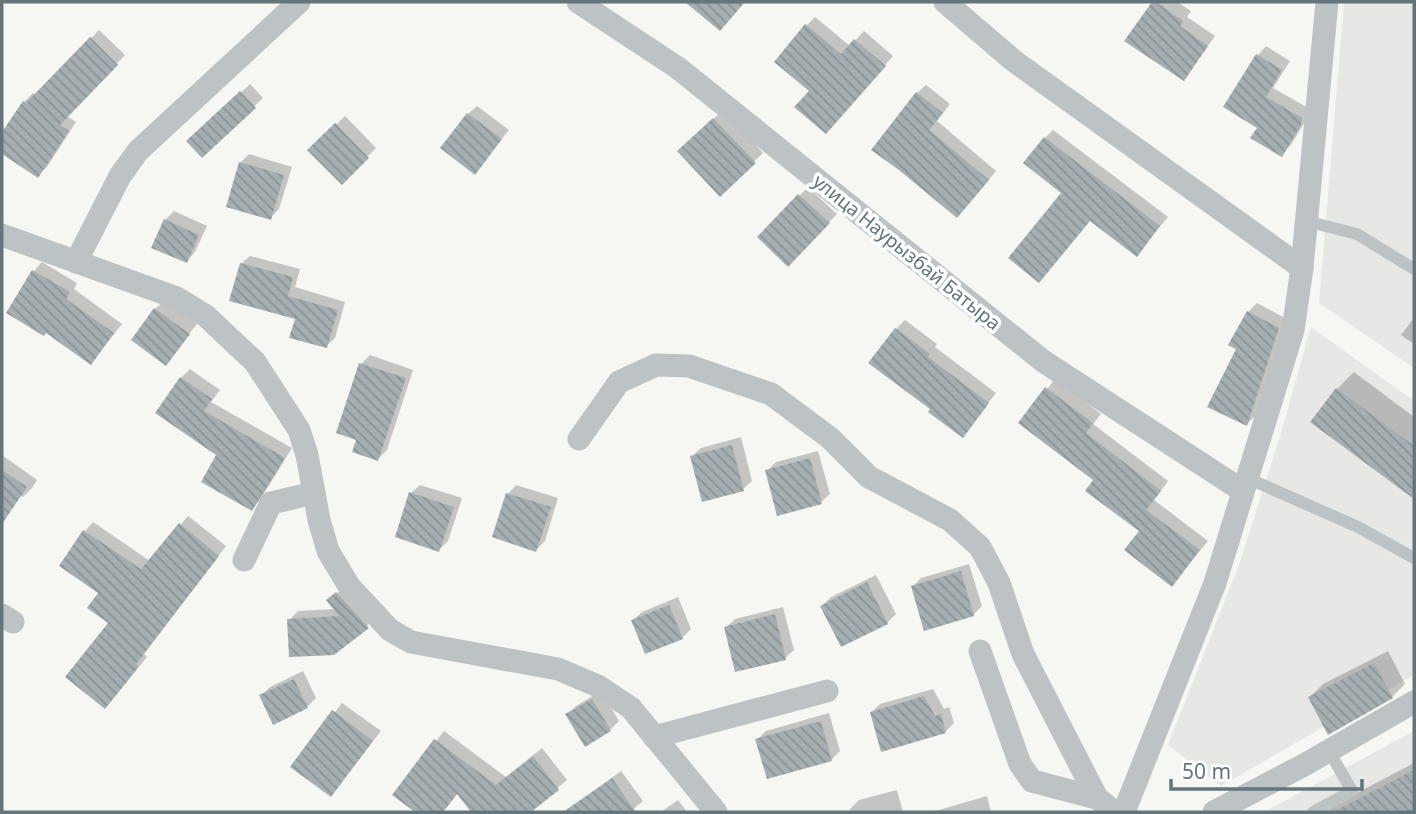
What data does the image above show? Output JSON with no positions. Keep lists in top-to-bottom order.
{
  "streets": {
    "street": ["улица Наурызбай Батыра"]
  },
  "scale_bar": "50 m"
}
